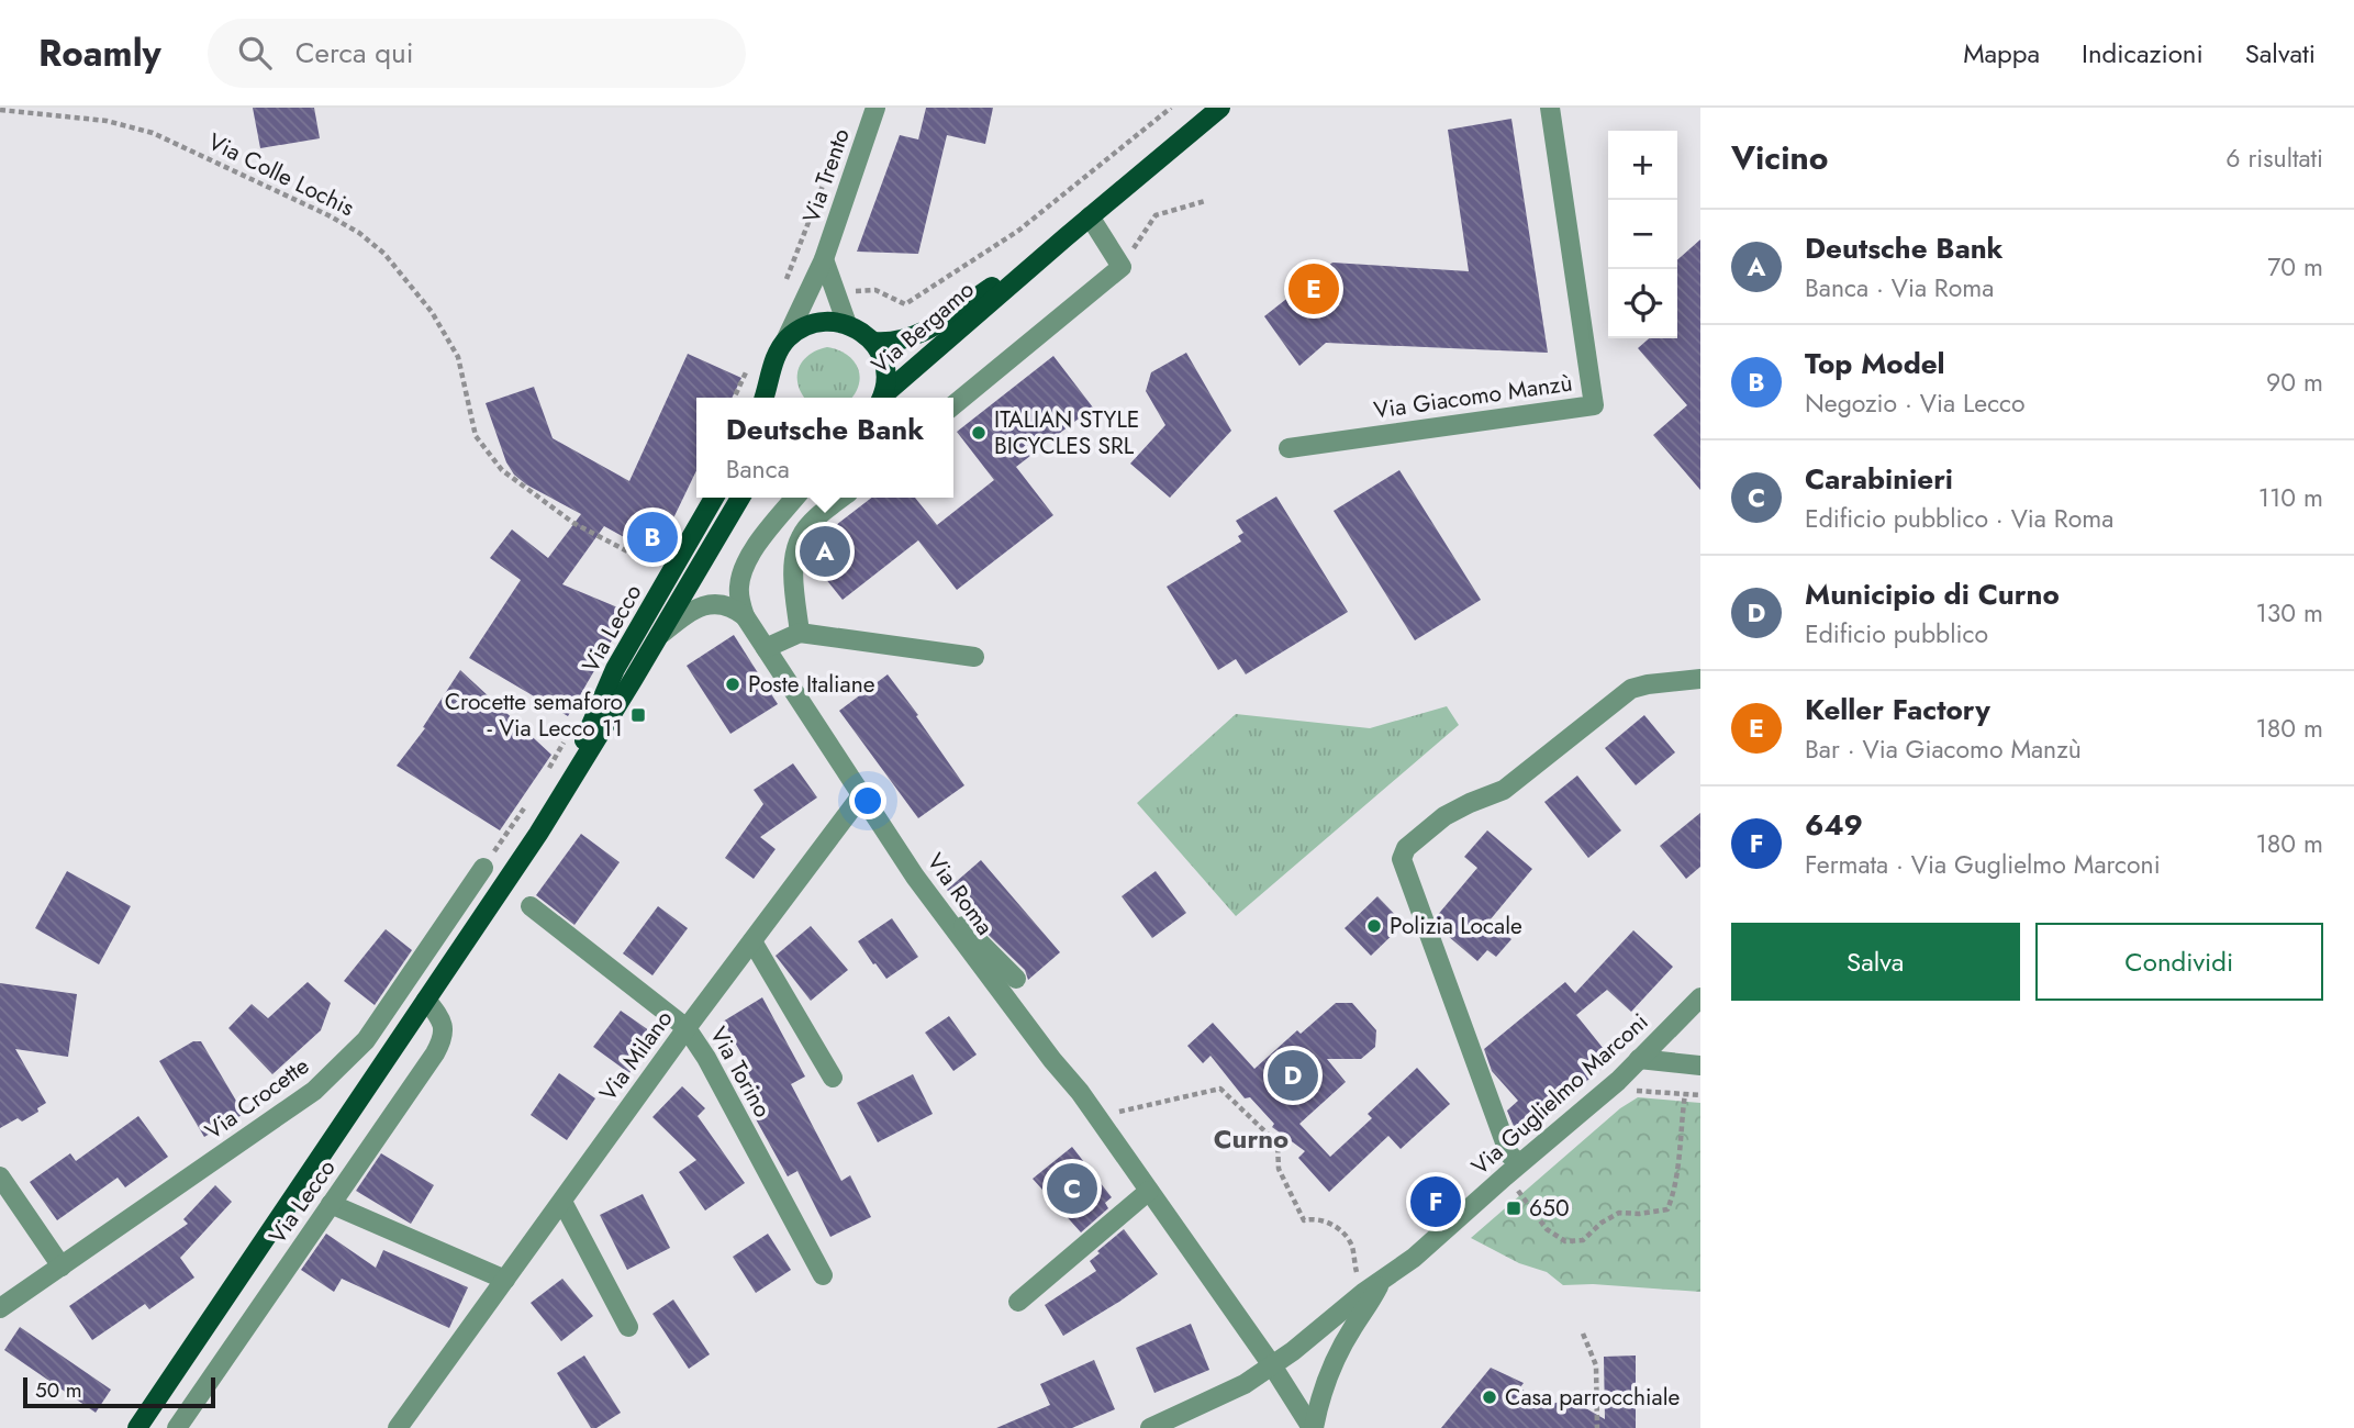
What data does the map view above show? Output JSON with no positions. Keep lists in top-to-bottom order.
{
  "streets": {
    "main road": ["Via Trento", "Via Bergamo", "Via Lecco"],
    "street": [
      "Via Giacomo Manzù",
      "Via Roma",
      "Via Milano",
      "Via Torino",
      "Via Guglielmo Marconi",
      "Via Crocette"
    ],
    "path": ["Via Colle Lochis"]
  },
  "crossings": [
    ["Via Roma", "Via Milano"],
    ["Via Roma", "Via Guglielmo Marconi"],
    ["Via Milano", "Via Torino"]
  ],
  "districts": ["Curno"],
  "places": {
    "other": [
      "ITALIAN STYLE BICYCLES SRL",
      "Poste Italiane",
      "Polizia Locale",
      "Casa parrocchiale"
    ],
    "transit": ["Crocette semaforo - Via Lecco 11", "650"]
  },
  "scale_bar": "50 m",
  "page": {
    "header": "Roamly",
    "search": "Cerca qui",
    "nav": ["Mappa", "Indicazioni", "Salvati"],
    "heading": ["Vicino", "6 risultati"],
    "map_buttons": ["+", "−"],
    "list": [
      {
        "mark": "A",
        "name": "Deutsche Bank",
        "note": "Banca · Via Roma",
        "value": "70 m"
      },
      {
        "mark": "B",
        "name": "Top Model",
        "note": "Negozio · Via Lecco",
        "value": "90 m"
      },
      {
        "mark": "C",
        "name": "Carabinieri",
        "note": "Edificio pubblico · Via Roma",
        "value": "110 m"
      },
      {
        "mark": "D",
        "name": "Municipio di Curno",
        "note": "Edificio pubblico",
        "value": "130 m"
      },
      {
        "mark": "E",
        "name": "Keller Factory",
        "note": "Bar · Via Giacomo Manzù",
        "value": "180 m"
      },
      {
        "mark": "F",
        "name": "649",
        "note": "Fermata · Via Guglielmo Marconi",
        "value": "180 m"
      }
    ],
    "pins": [
      "E",
      "B",
      "A",
      "D",
      "C",
      "F"
    ],
    "popup": ["Deutsche Bank", "Banca"],
    "buttons": ["Salva", "Condividi"],
    "scale": "50 m"
  }
}
